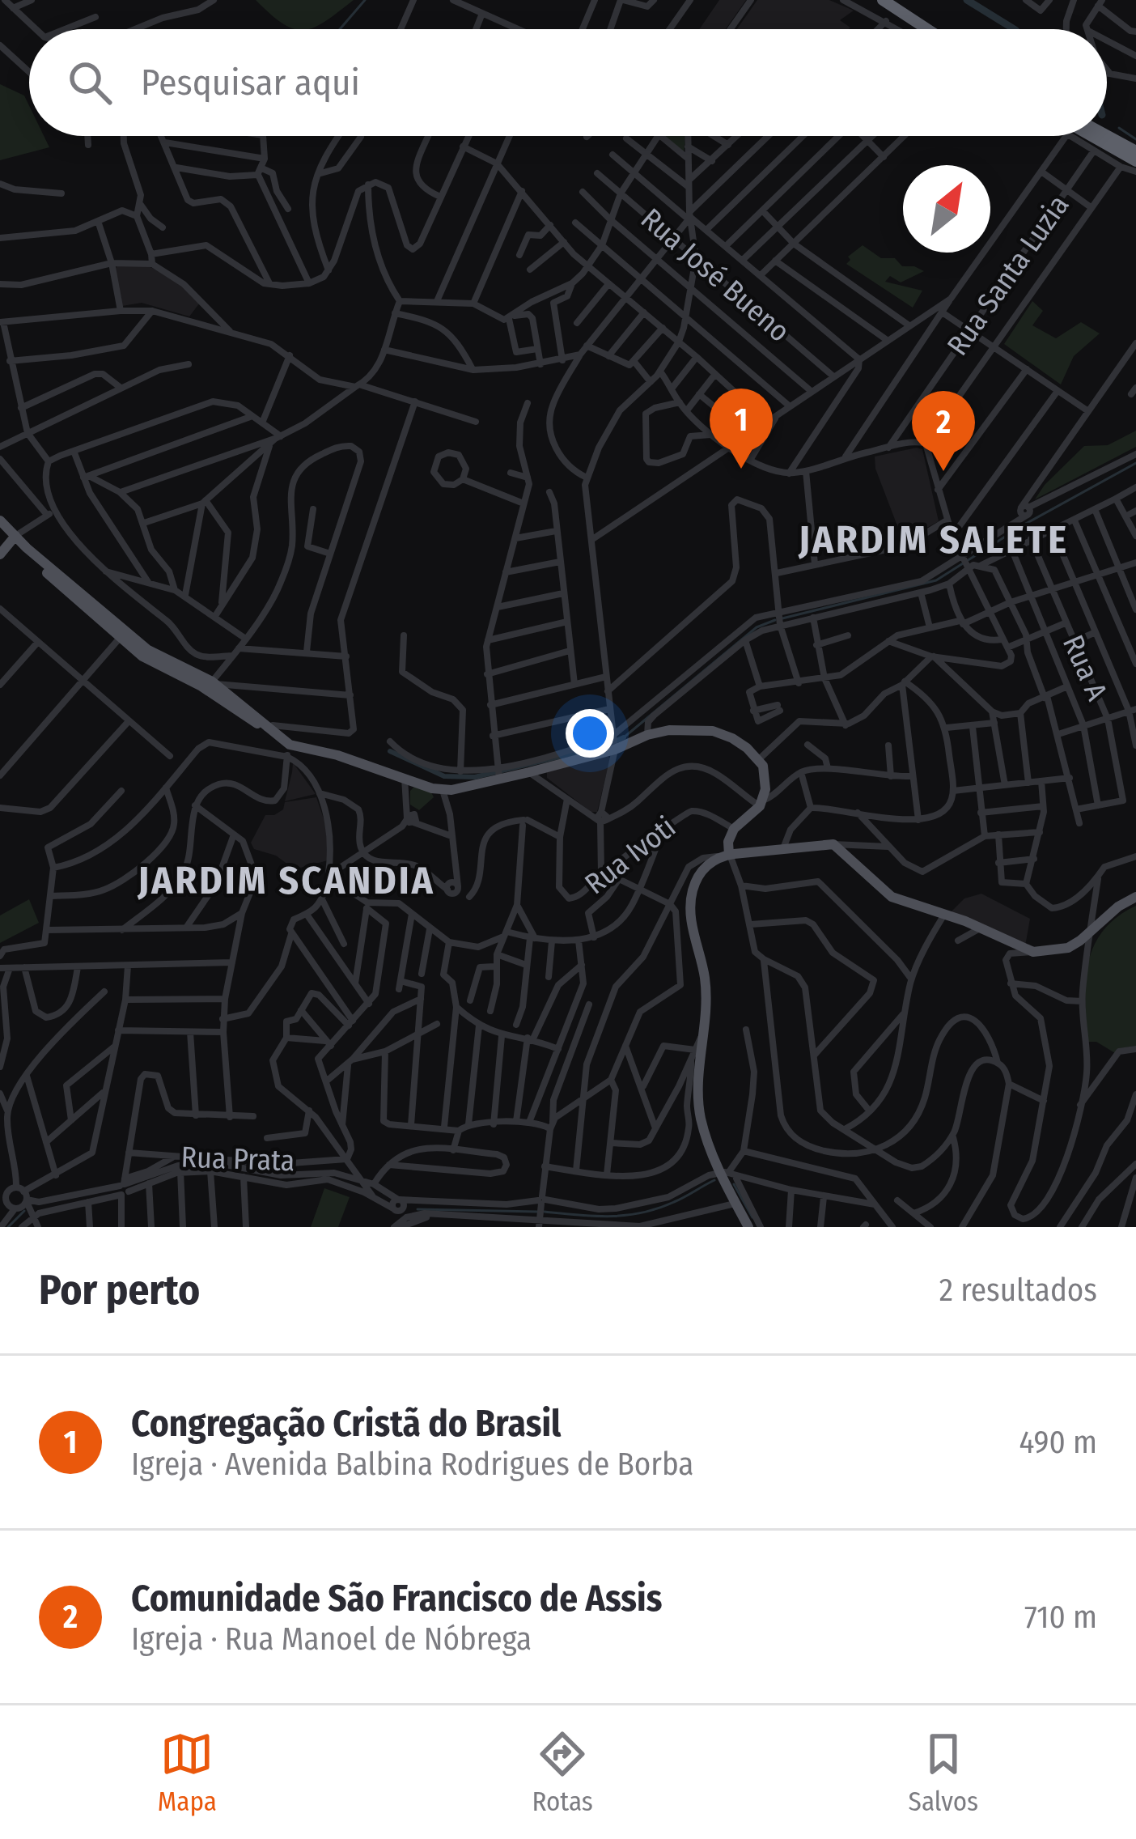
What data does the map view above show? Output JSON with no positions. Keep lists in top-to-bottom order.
{
  "streets": {
    "street": [
      "Rua José Bueno",
      "Rua Santa Luzia",
      "Rua A",
      "Rua Ivoti",
      "Rua Prata"
    ]
  },
  "districts": ["JARDIM SALETE", "JARDIM SCANDIA"],
  "north": "top right",
  "page": {
    "search": "Pesquisar aqui",
    "pins": ["1", "2"],
    "heading": ["Por perto", "2 resultados"],
    "list": [
      {
        "mark": "1",
        "name": "Congregação Cristã do Brasil",
        "note": "Igreja · Avenida Balbina Rodrigues de Borba",
        "value": "490 m"
      },
      {
        "mark": "2",
        "name": "Comunidade São Francisco de Assis",
        "note": "Igreja · Rua Manoel de Nóbrega",
        "value": "710 m"
      }
    ],
    "nav": ["Mapa", "Rotas", "Salvos"]
  }
}
